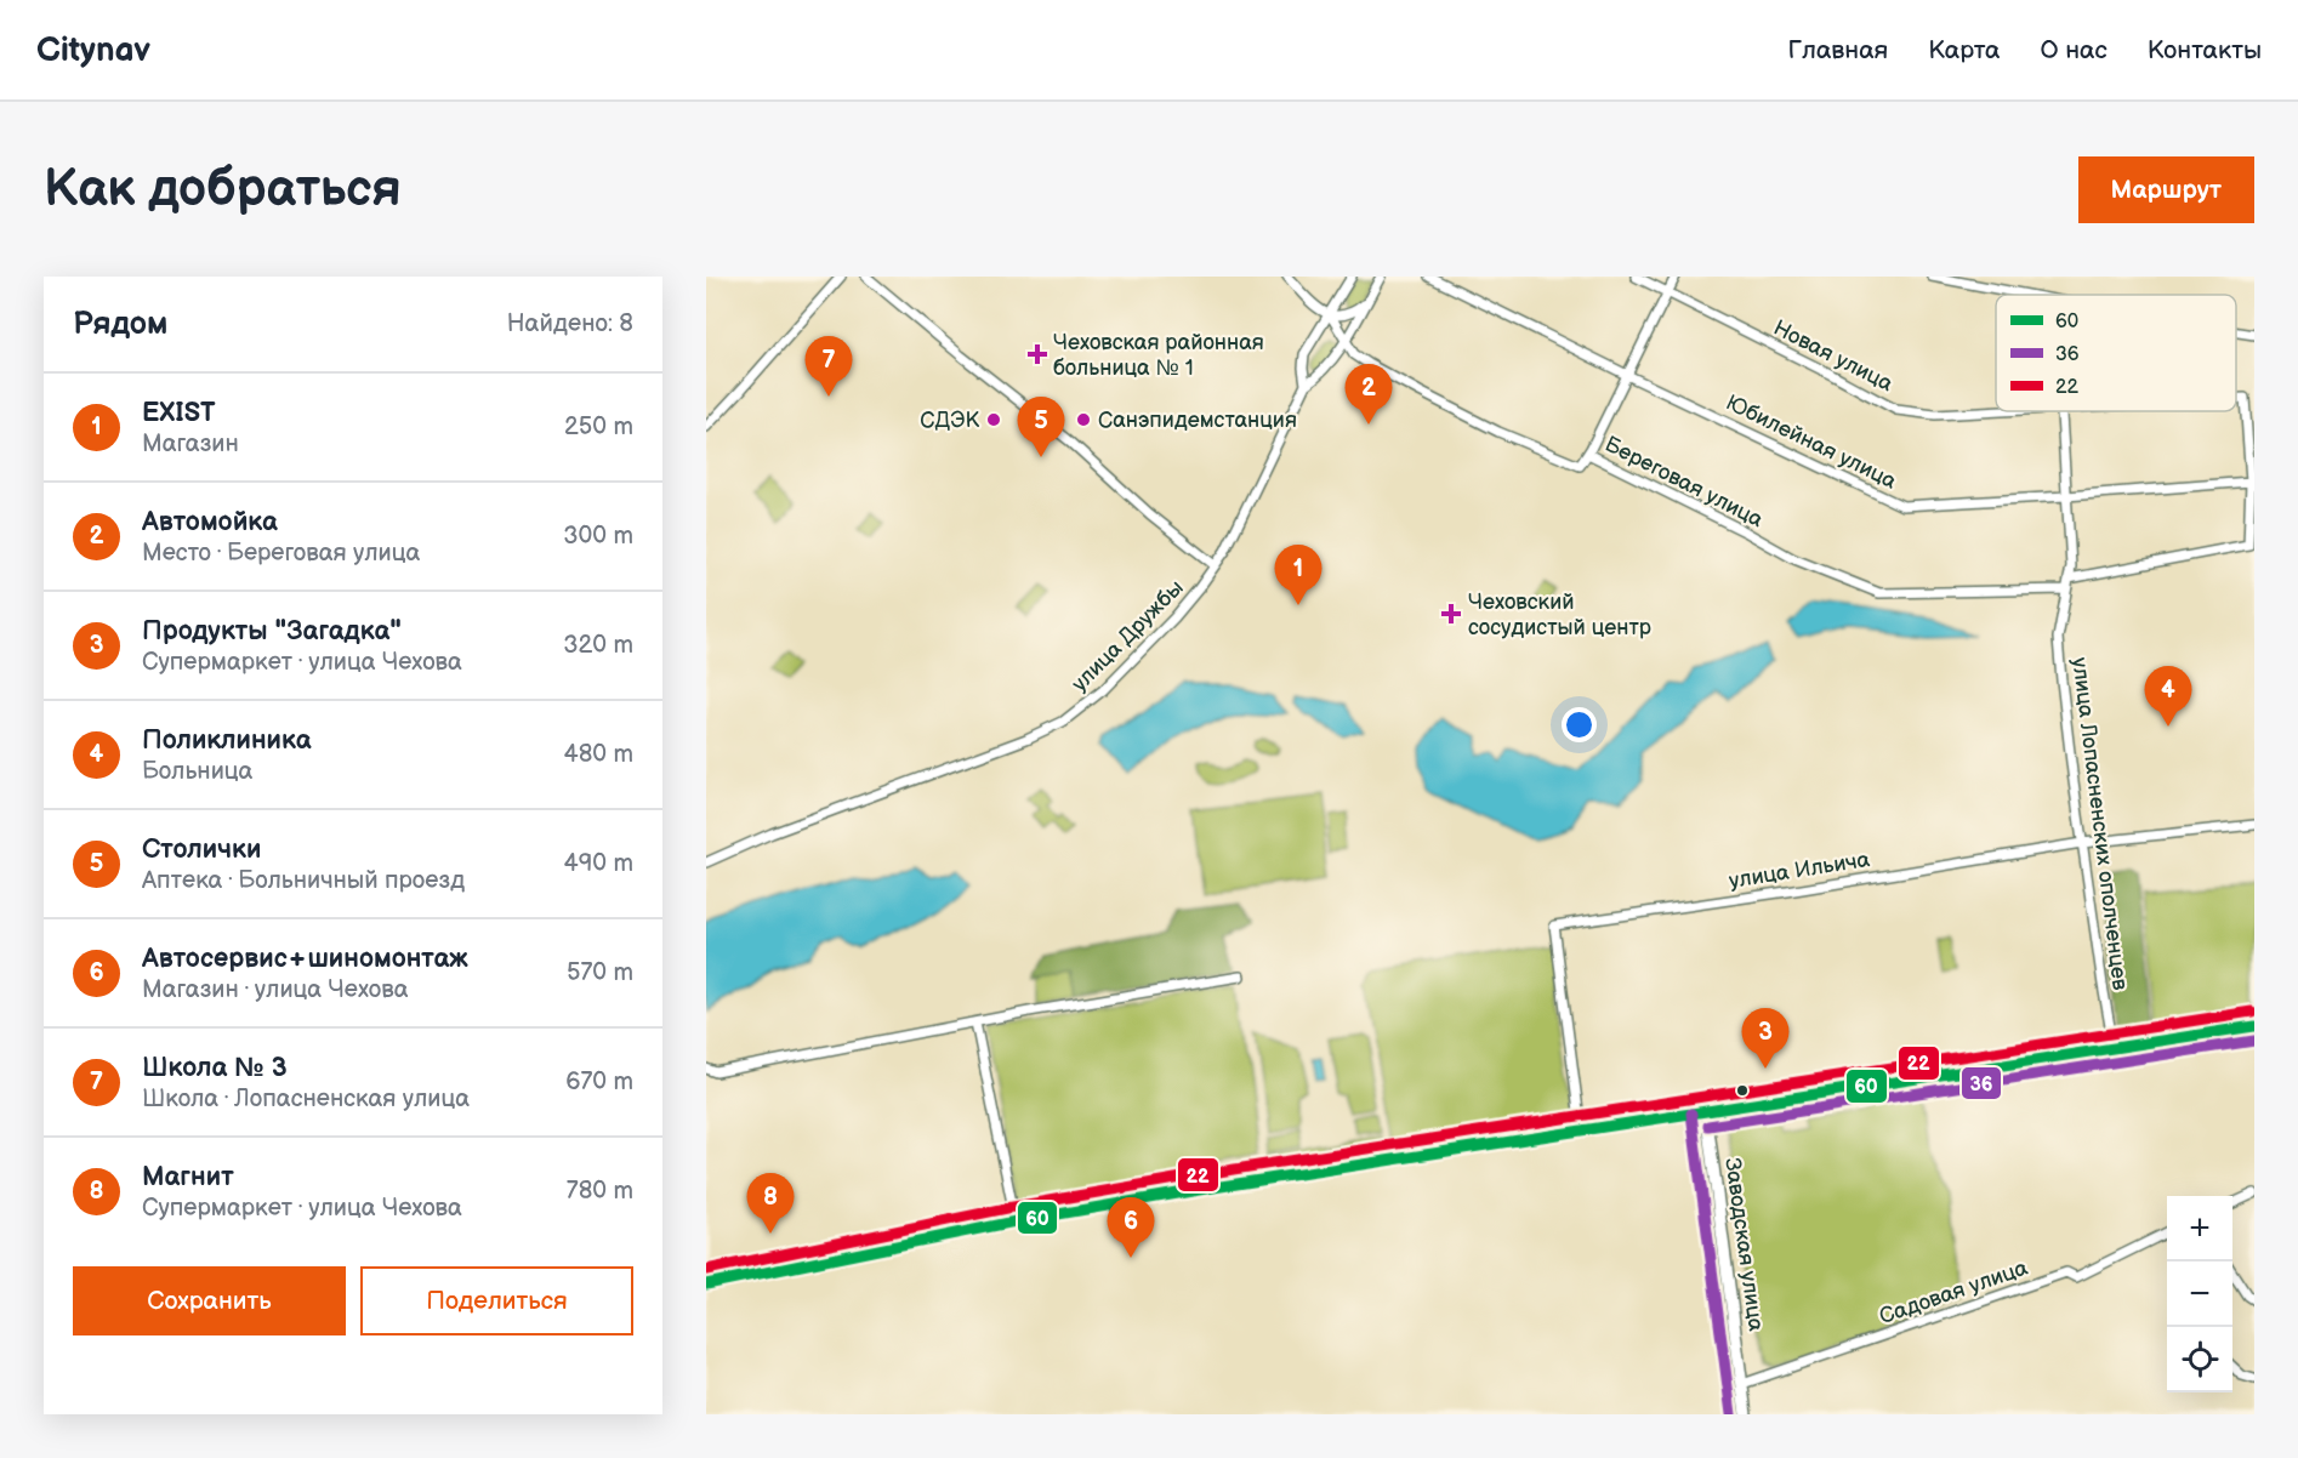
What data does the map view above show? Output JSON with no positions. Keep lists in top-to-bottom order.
{
  "streets": {
    "main road": ["Заводская улица"],
    "street": [
      "Новая улица",
      "Юбилейная улица",
      "Береговая улица",
      "улица Дружбы",
      "улица Лопасненских ополченцев",
      "улица Ильича",
      "Садовая улица"
    ]
  },
  "crossings": [
    ["Новая улица", "Юбилейная улица"],
    ["Юбилейная улица", "улица Лопасненских ополченцев"],
    ["Береговая улица", "улица Дружбы"],
    ["Береговая улица", "улица Лопасненских ополченцев"],
    ["улица Лопасненских ополченцев", "улица Ильича"],
    ["Заводская улица", "Садовая улица"]
  ],
  "places": {
    "health": ["Чеховская районная больница № 1", "Чеховский сосудистый центр"],
    "other": ["СДЭК", "Санэпидемстанция"]
  },
  "lines": ["transit line 22", "transit line 60", "transit line 36"],
  "legend": ["60", "36", "22"],
  "page": {
    "header": "Citynav",
    "nav": [
      "Главная",
      "Карта",
      "О нас",
      "Контакты"
    ],
    "buttons": [
      "Маршрут",
      ["Сохранить", "Поделиться"]
    ],
    "title": "Как добраться",
    "heading": ["Рядом", "Найдено: 8"],
    "pins": [
      "7",
      "2",
      "5",
      "1",
      "4",
      "3",
      "8",
      "6"
    ],
    "list": [
      {
        "mark": "1",
        "name": "EXIST",
        "note": "Магазин",
        "value": "250 m"
      },
      {
        "mark": "2",
        "name": "Автомойка",
        "note": "Место · Береговая улица",
        "value": "300 m"
      },
      {
        "mark": "3",
        "name": "Продукты \"Загадка\"",
        "note": "Супермаркет · улица Чехова",
        "value": "320 m"
      },
      {
        "mark": "4",
        "name": "Поликлиника",
        "note": "Больница",
        "value": "480 m"
      },
      {
        "mark": "5",
        "name": "Столички",
        "note": "Аптека · Больничный проезд",
        "value": "490 m"
      },
      {
        "mark": "6",
        "name": "Автосервис+шиномонтаж",
        "note": "Магазин · улица Чехова",
        "value": "570 m"
      },
      {
        "mark": "7",
        "name": "Школа № 3",
        "note": "Школа · Лопасненская улица",
        "value": "670 m"
      },
      {
        "mark": "8",
        "name": "Магнит",
        "note": "Супермаркет · улица Чехова",
        "value": "780 m"
      }
    ],
    "map_buttons": ["+", "−"]
  }
}
